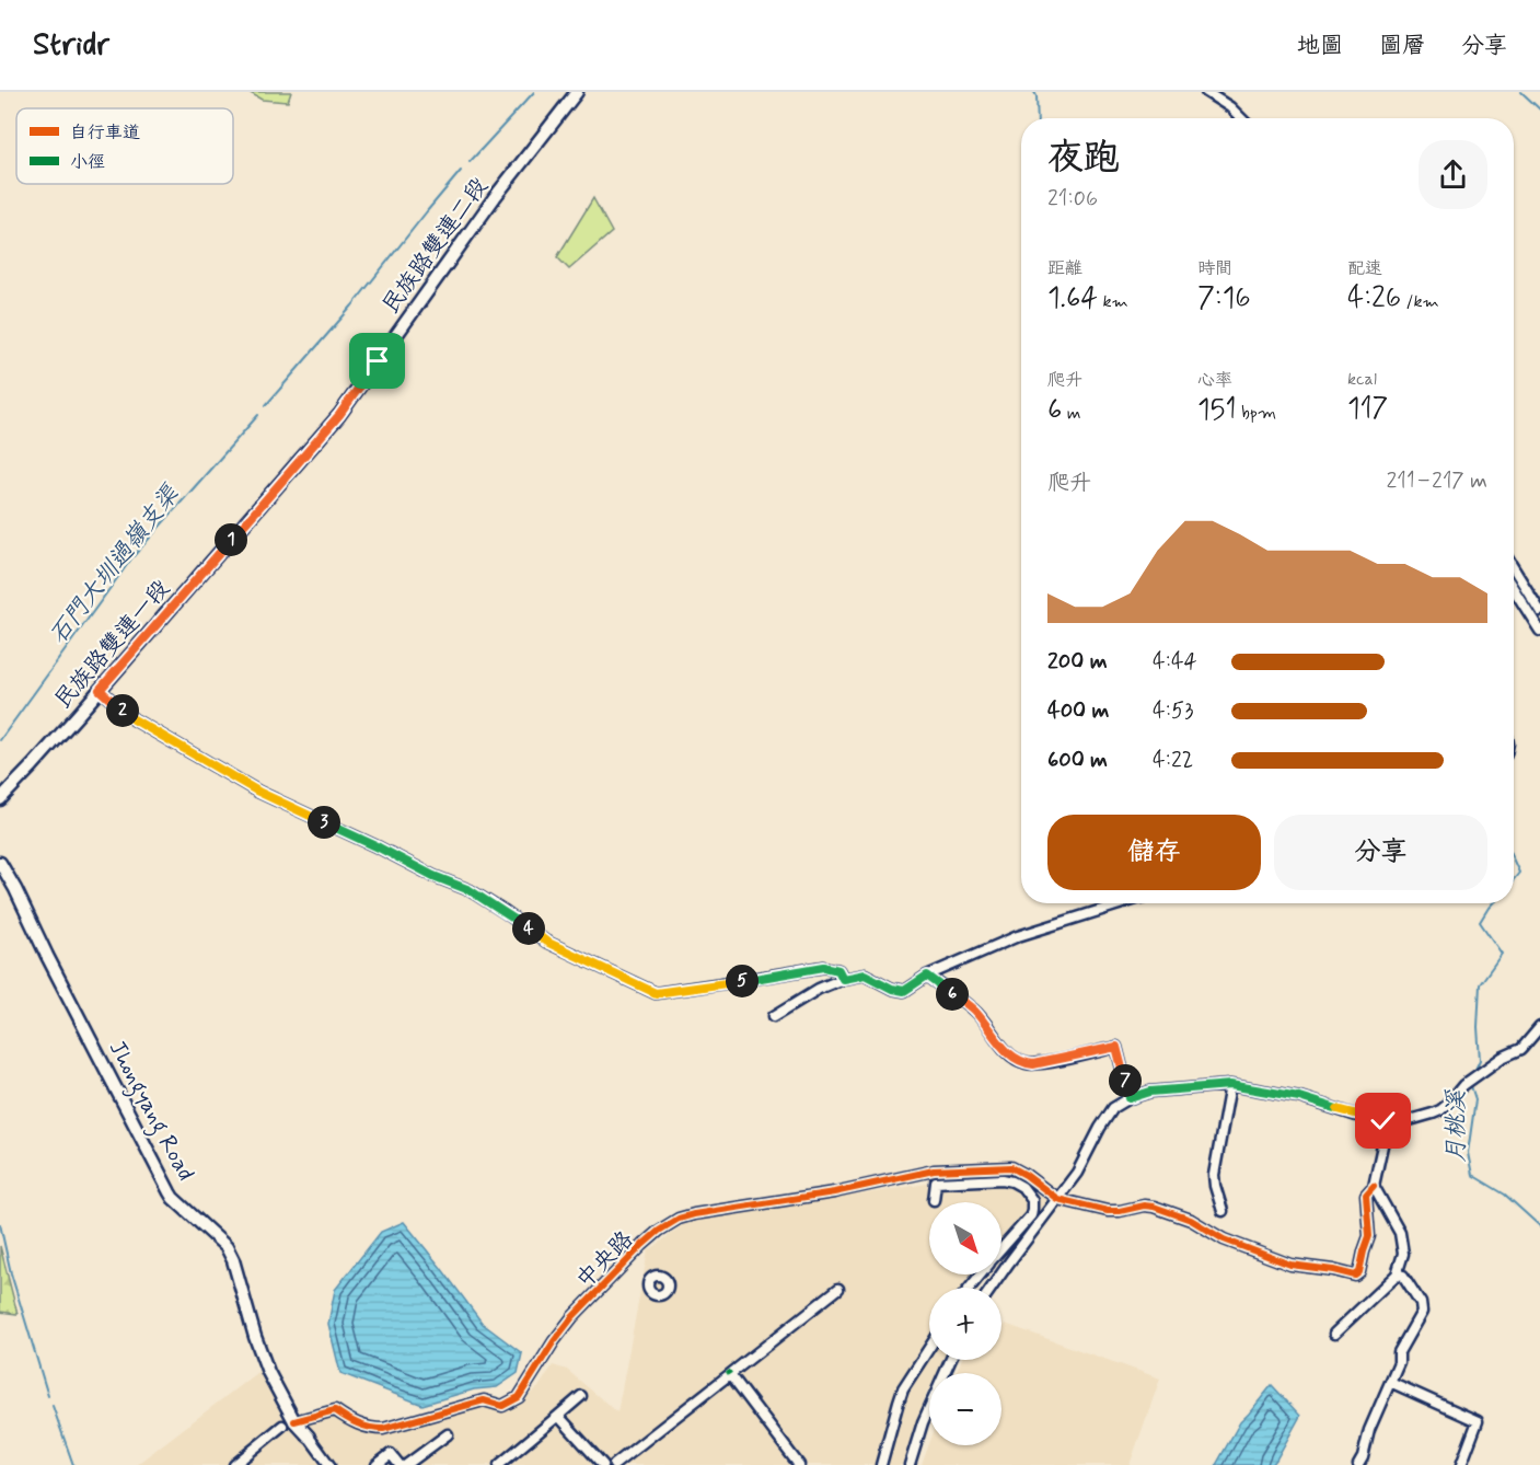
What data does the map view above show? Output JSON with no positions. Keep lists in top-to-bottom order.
{
  "streets": {
    "main road": ["民族路雙連二段", "民族路雙連一段", "Jhongyang Road"],
    "street": ["中央路"]
  },
  "crossings": [
    ["民族路雙連二段", "民族路雙連一段"],
    ["Jhongyang Road", "中央路"]
  ],
  "water": ["石門大圳過嶺支渠", "月桃溪"],
  "legend": ["自行車道", "小徑"],
  "north": "bottom right",
  "page": {
    "header": "Stridr",
    "nav": ["地圖", "圖層", "分享"],
    "heading": ["夜跑", "21:06"],
    "stats": [
      ["距離", "1.64 km"],
      ["時間", "7:16"],
      ["配速", "4:26 /km"],
      ["爬升", "6 m"],
      ["心率", "151 bpm"],
      ["kcal", "117"]
    ],
    "chart": ["爬升", "211–217 m"],
    "pins": [
      "1",
      "2",
      "3",
      "4",
      "5",
      "6",
      "7"
    ],
    "list": [
      {
        "name": "200 m",
        "note": "4:44"
      },
      {
        "name": "400 m",
        "note": "4:53"
      },
      {
        "name": "600 m",
        "note": "4:22"
      }
    ],
    "buttons": ["儲存", "分享"],
    "map_buttons": ["+", "−"]
  }
}
